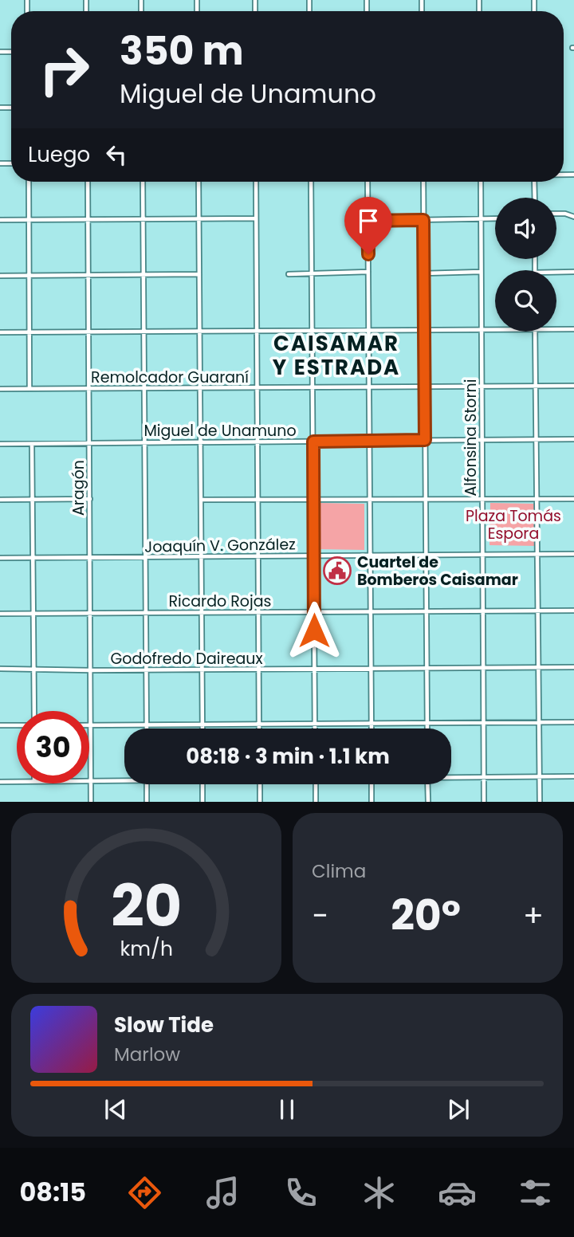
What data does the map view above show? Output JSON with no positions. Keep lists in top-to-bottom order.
{
  "streets": {
    "street": [
      "Remolcador Guaraní",
      "Miguel de Unamuno",
      "Alfonsina Storni",
      "Aragón",
      "Joaquín V. González",
      "Ricardo Rojas",
      "Godofredo Daireaux"
    ]
  },
  "crossings": [
    ["Remolcador Guaraní", "Alfonsina Storni"],
    ["Remolcador Guaraní", "Aragón"],
    ["Miguel de Unamuno", "Alfonsina Storni"],
    ["Miguel de Unamuno", "Aragón"],
    ["Alfonsina Storni", "Joaquín V. González"],
    ["Alfonsina Storni", "Ricardo Rojas"],
    ["Alfonsina Storni", "Godofredo Daireaux"],
    ["Aragón", "Joaquín V. González"],
    ["Aragón", "Ricardo Rojas"],
    ["Aragón", "Godofredo Daireaux"]
  ],
  "districts": ["CAISAMAR Y ESTRADA"],
  "parks": ["Plaza Tomás Espora"],
  "places": {
    "public building": ["Cuartel de Bomberos Caisamar"]
  },
  "page": {
    "turn": ["350 m", "Miguel de Unamuno"],
    "then": "Luego",
    "limit": "30",
    "trip": "08:18 · 3 min · 1.1 km",
    "tile": "Clima",
    "heat": ["−", "20°", "+"],
    "song": ["Slow Tide", "Marlow"],
    "tabs": "08:15",
    "gauge": ["20", "km/h"]
  }
}
